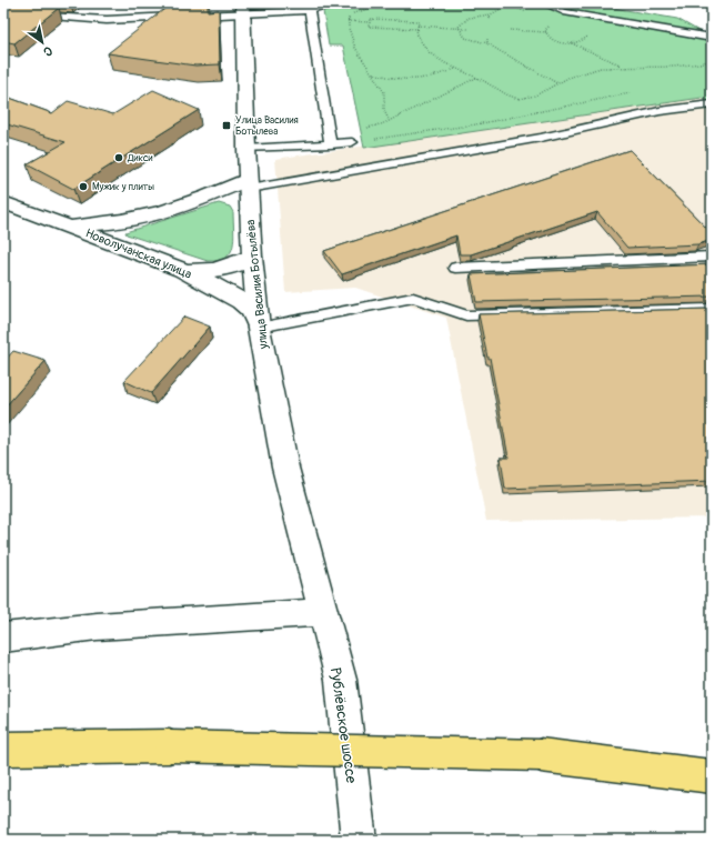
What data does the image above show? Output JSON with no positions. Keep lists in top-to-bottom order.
{
  "streets": {
    "street": ["Новолучанская улица", "улица Василия Ботылёва", "Рублёвское шоссе"]
  },
  "crossings": [
    ["Новолучанская улица", "улица Василия Ботылёва"],
    ["улица Василия Ботылёва", "Рублёвское шоссе"]
  ],
  "places": {
    "transit": ["Улица Василия Ботылева"],
    "other": ["Дикси", "Мужик у плиты"]
  },
  "north": "bottom right"
}
